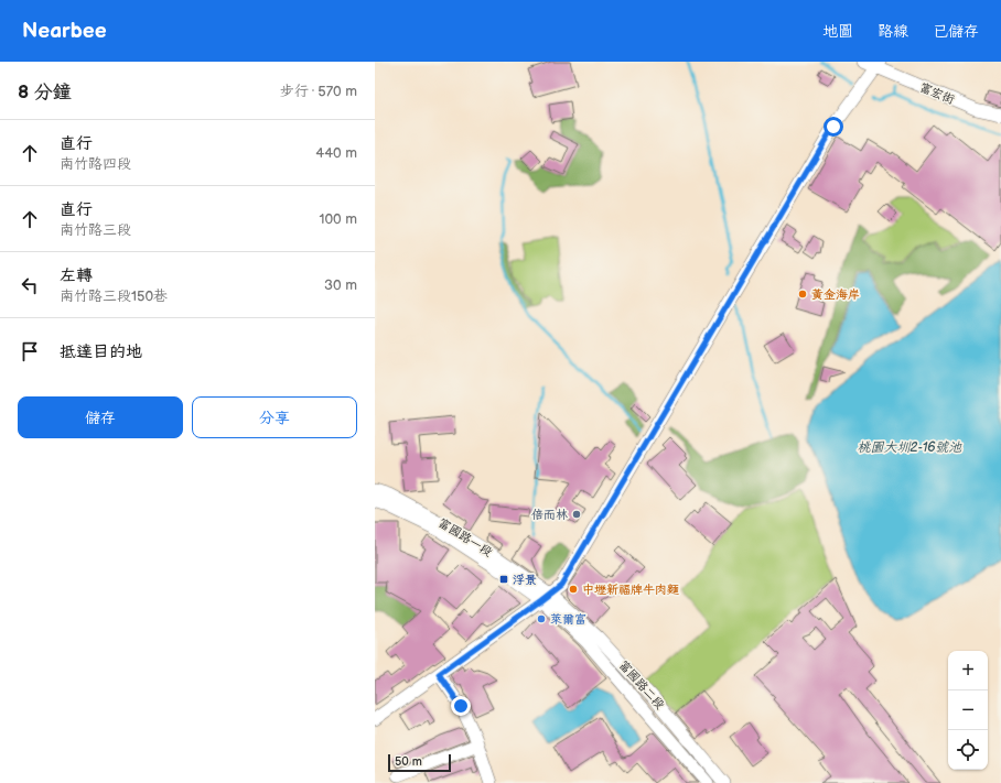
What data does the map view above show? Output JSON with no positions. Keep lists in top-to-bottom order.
{
  "streets": {
    "street": ["富宏街", "富國路一段", "富國路二段"]
  },
  "crossings": [
    ["富國路一段", "富國路二段"]
  ],
  "water": ["桃園大圳2-16號池"],
  "places": {
    "other": [
      "黃金海岸",
      "倍而林",
      "中壢新福牌牛肉麵",
      "萊爾富"
    ],
    "transit": ["浮景"]
  },
  "scale_bar": "50 m",
  "page": {
    "header": "Nearbee",
    "nav": ["地圖", "路線", "已儲存"],
    "heading": ["8 分鐘", "步行 · 570 m"],
    "list": [
      ["直行", "南竹路四段", "440 m"],
      ["直行", "南竹路三段", "100 m"],
      ["左轉", "南竹路三段150巷", "30 m"],
      "抵達目的地"
    ],
    "buttons": ["儲存", "分享"],
    "map_buttons": ["+", "−"],
    "scale": "50 m"
  }
}
